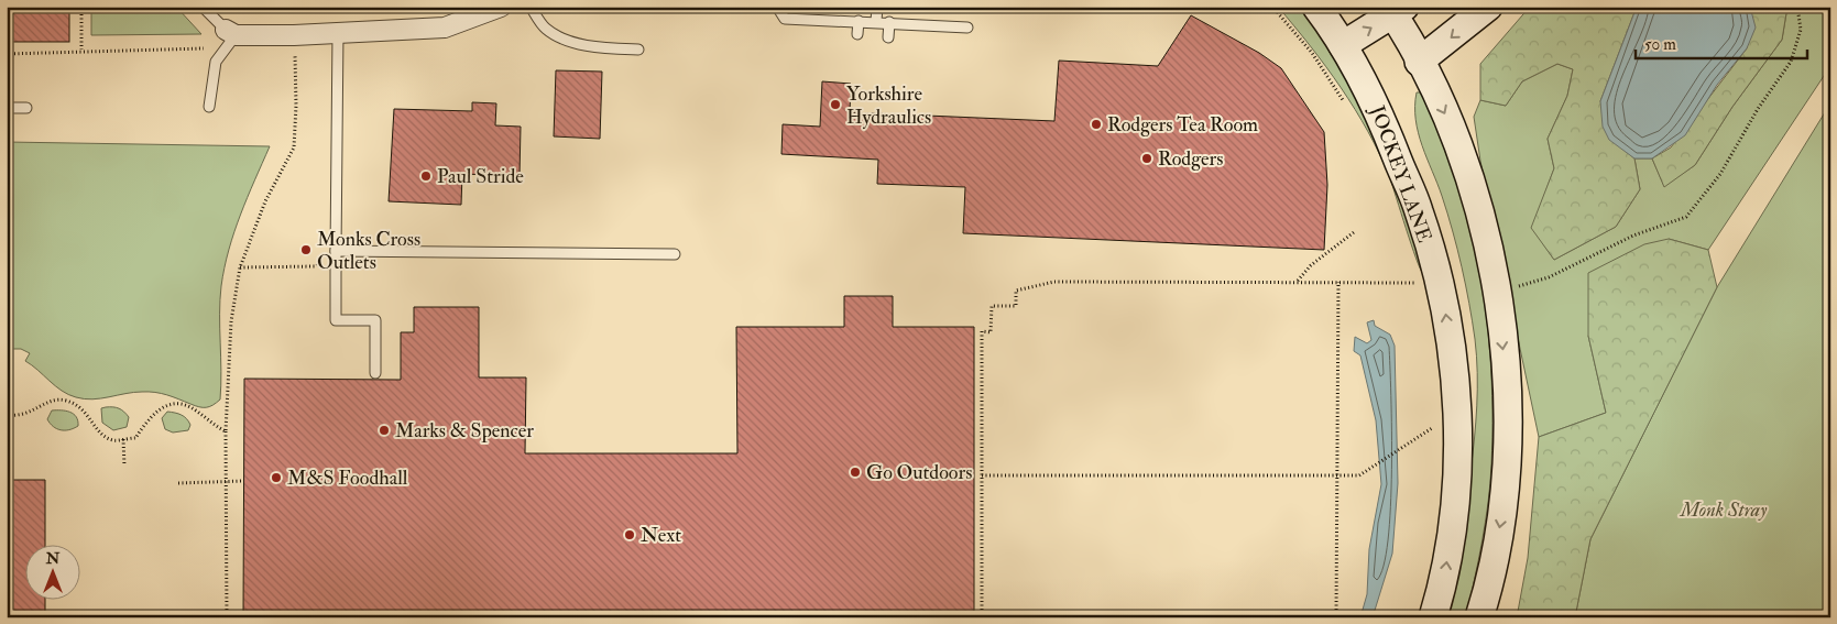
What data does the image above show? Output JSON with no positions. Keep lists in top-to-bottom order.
{
  "streets": {
    "street": ["JOCKEY LANE"]
  },
  "parks": ["Monk Stray"],
  "places": [
    "Yorkshire Hydraulics",
    "Rodgers Tea Room",
    "Rodgers",
    "Paul Stride",
    "Monks Cross Outlets",
    "Marks & Spencer",
    "Go Outdoors",
    "M&S Foodhall",
    "Next"
  ],
  "scale_bar": "50 m",
  "north": "top"
}
